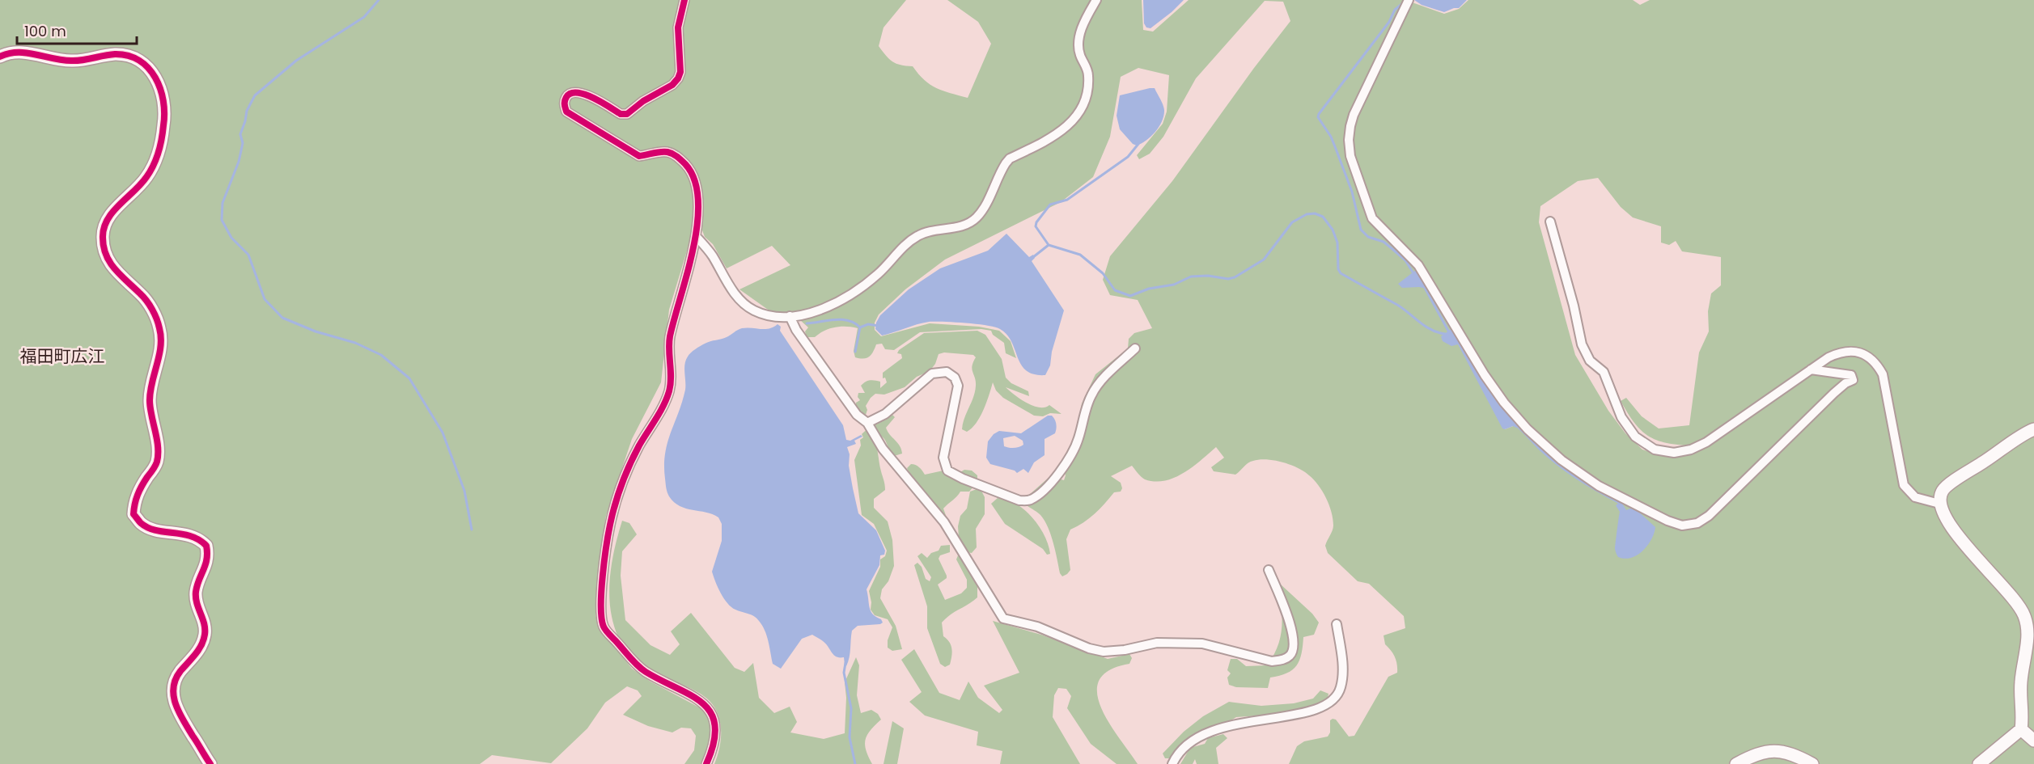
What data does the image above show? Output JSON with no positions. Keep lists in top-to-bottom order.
{
  "districts": ["福田町広江"],
  "scale_bar": "100 m"
}
